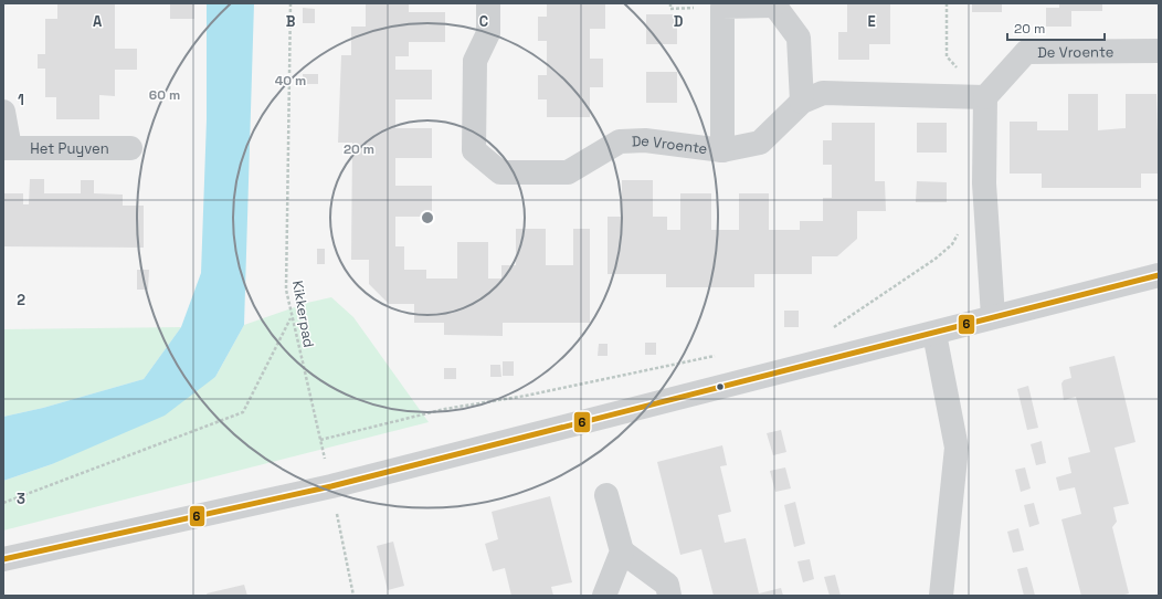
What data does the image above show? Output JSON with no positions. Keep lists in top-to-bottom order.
{
  "streets": {
    "street": ["De Vroente", "Het Puyven"],
    "path": ["Kikkerpad"]
  },
  "lines": ["transit line 6"],
  "scale_bar": "20 m",
  "grid": {
    "columns": [
      "A",
      "B",
      "C",
      "D",
      "E"
    ],
    "rows": ["1", "2", "3"]
  },
  "rings": ["40 m", "60 m", "20 m"]
}
